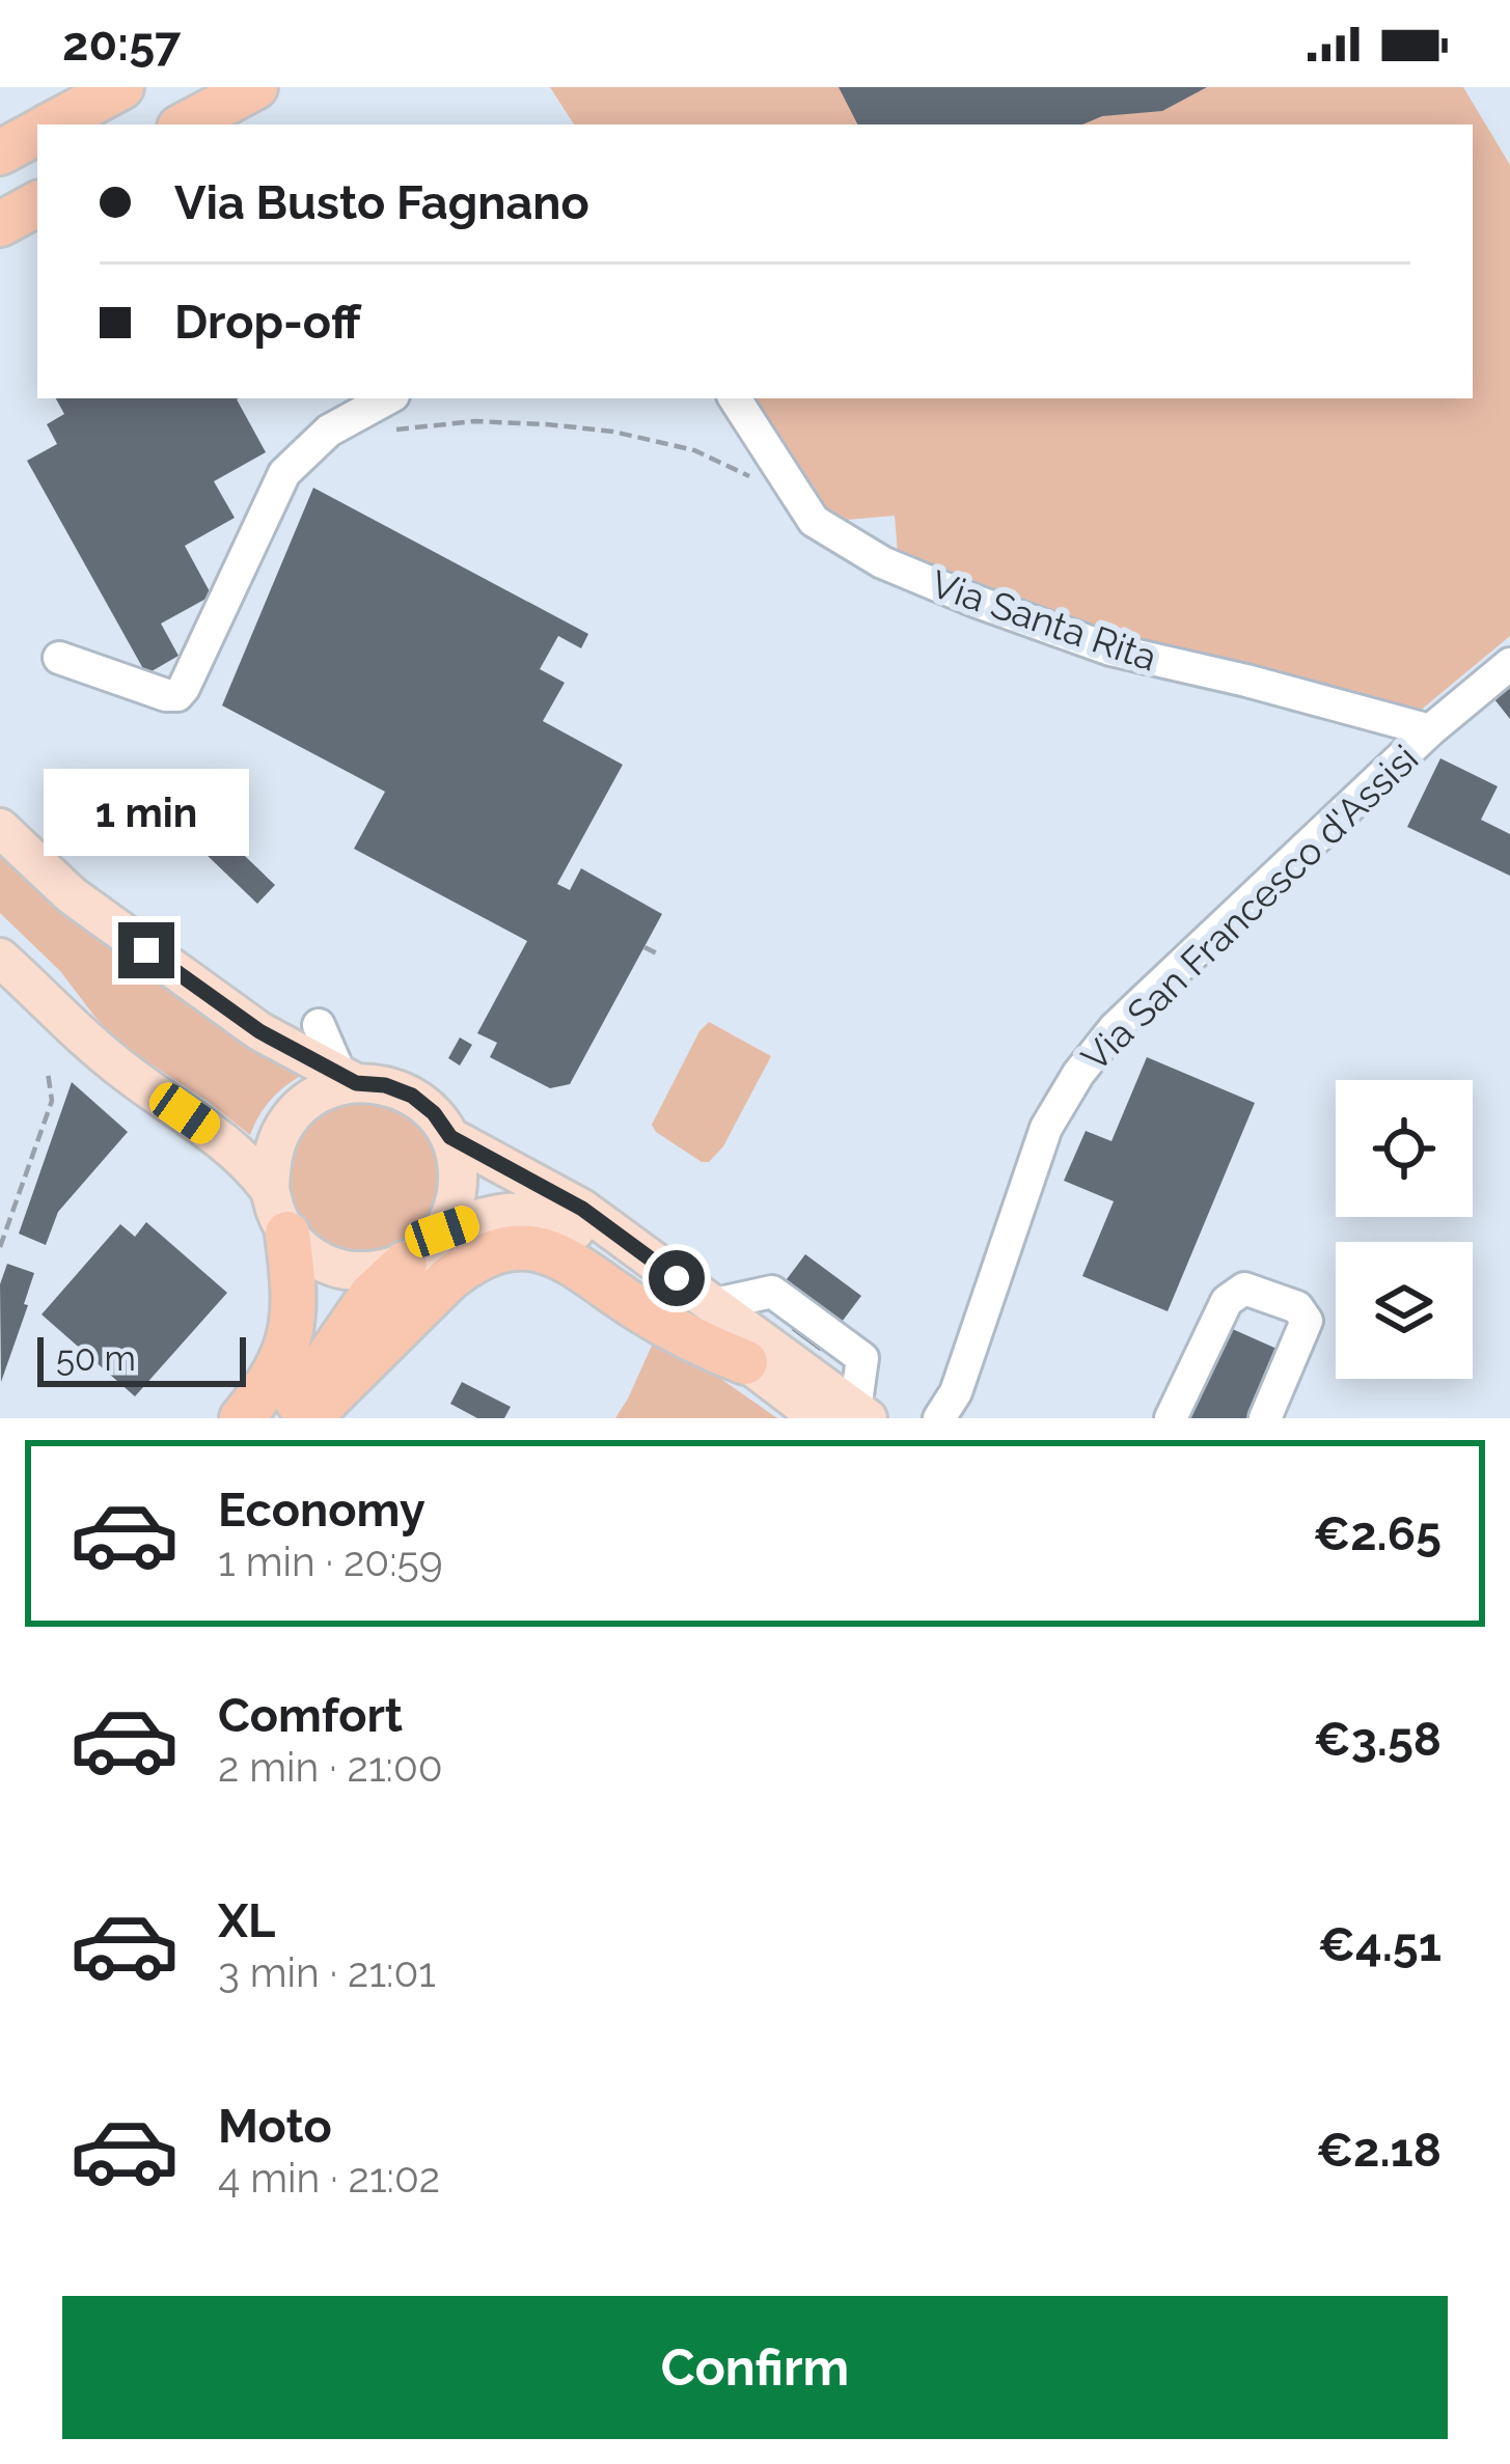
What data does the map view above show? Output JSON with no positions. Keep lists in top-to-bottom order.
{
  "streets": {
    "street": ["Via Santa Rita", "Via San Francesco d'Assisi"]
  },
  "crossings": [
    ["Via Santa Rita", "Via San Francesco d'Assisi"]
  ],
  "scale_bar": "50 m",
  "page": {
    "status": "20:57",
    "banner": ["Via Busto Fagnano", "Drop-off"],
    "bubble": "1 min",
    "scale": "50 m",
    "list": [
      {
        "name": "Economy",
        "note": "1 min · 20:59",
        "value": "€2.65"
      },
      {
        "name": "Comfort",
        "note": "2 min · 21:00",
        "value": "€3.58"
      },
      {
        "name": "XL",
        "note": "3 min · 21:01",
        "value": "€4.51"
      },
      {
        "name": "Moto",
        "note": "4 min · 21:02",
        "value": "€2.18"
      }
    ],
    "buttons": "Confirm"
  }
}
